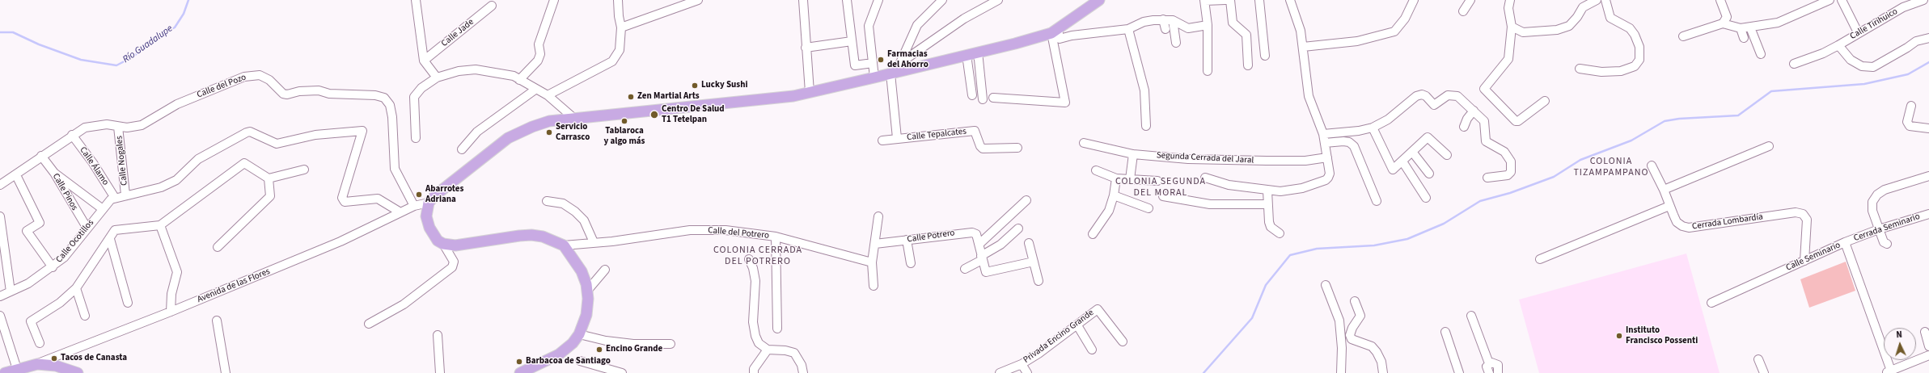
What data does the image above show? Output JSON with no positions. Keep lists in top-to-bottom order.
{
  "streets": {
    "street": [
      "Calle Tirihuico",
      "Calle Jade",
      "Calle del Pozo",
      "Calle Tepalcates",
      "Segunda Cerrada del Jaral",
      "Calle Nogales",
      "Calle Álamo",
      "Calle Pinos",
      "Cerrada Lombardía",
      "Cerrada Seminario",
      "Calle del Potrero",
      "Calle Potrero",
      "Calle Ocotillos",
      "Calle Seminario",
      "Avenida de las Flores",
      "Privada Encino Grande"
    ]
  },
  "crossings": [
    ["Calle del Pozo", "Calle Nogales"],
    ["Calle del Pozo", "Calle Álamo"],
    ["Calle del Pozo", "Calle Pinos"],
    ["Calle del Pozo", "Avenida de las Flores"],
    ["Calle Álamo", "Calle Ocotillos"],
    ["Calle Pinos", "Calle Ocotillos"],
    ["Cerrada Lombardía", "Calle Seminario"],
    ["Cerrada Seminario", "Calle Seminario"]
  ],
  "districts": ["COLONIA TIZAMPAMPANO", "COLONIA SEGUNDA DEL MORAL", "COLONIA CERRADA DEL POTRERO"],
  "water": ["Río Guadalupe"],
  "places": [
    "Farmacias del Ahorro",
    "Lucky Sushi",
    "Zen Martial Arts",
    "Centro De Salud T1 Tetelpan",
    "Tablaroca y algo más",
    "Servicio Carrasco",
    "Abarrotes Adriana",
    "Instituto Francisco Possenti",
    "Encino Grande",
    "Tacos de Canasta",
    "Barbacoa de Santiago"
  ],
  "north": "top"
}
